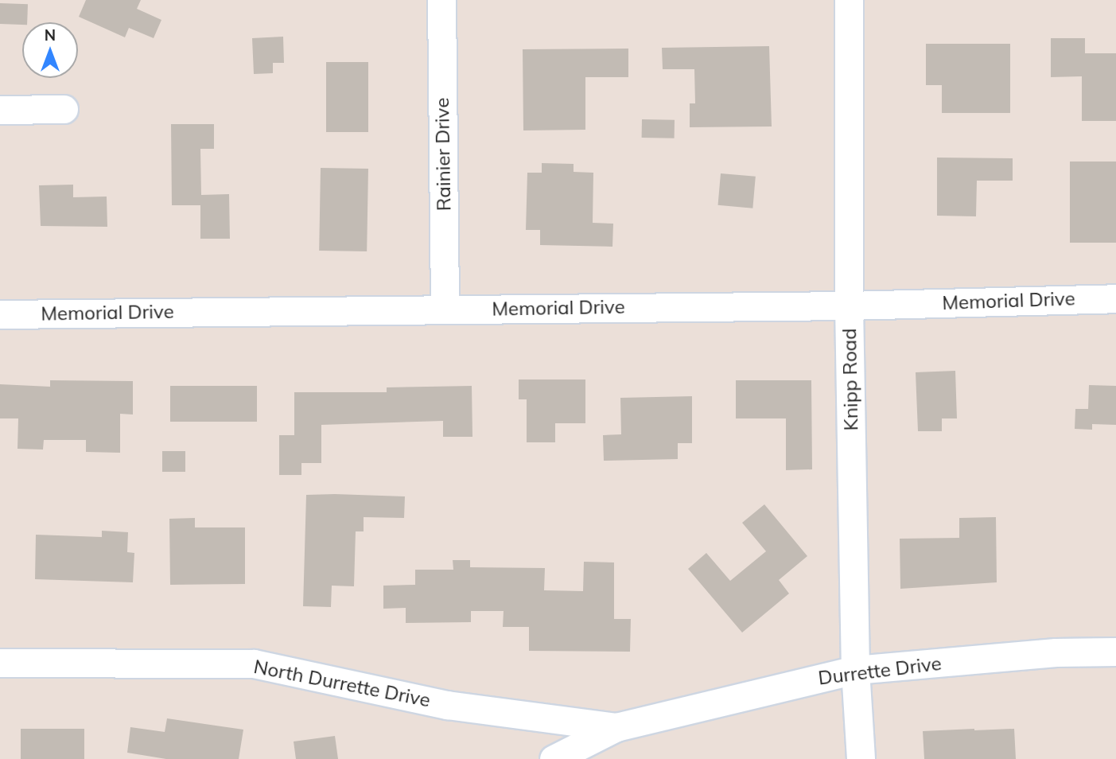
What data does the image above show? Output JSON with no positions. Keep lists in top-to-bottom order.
{
  "streets": {
    "street": [
      "Rainier Drive",
      "Memorial Drive",
      "Knipp Road",
      "Durrette Drive",
      "North Durrette Drive"
    ]
  },
  "crossings": [
    ["Rainier Drive", "Memorial Drive"],
    ["Memorial Drive", "Knipp Road"],
    ["Knipp Road", "Durrette Drive"],
    ["Durrette Drive", "North Durrette Drive"]
  ],
  "north": "top"
}
